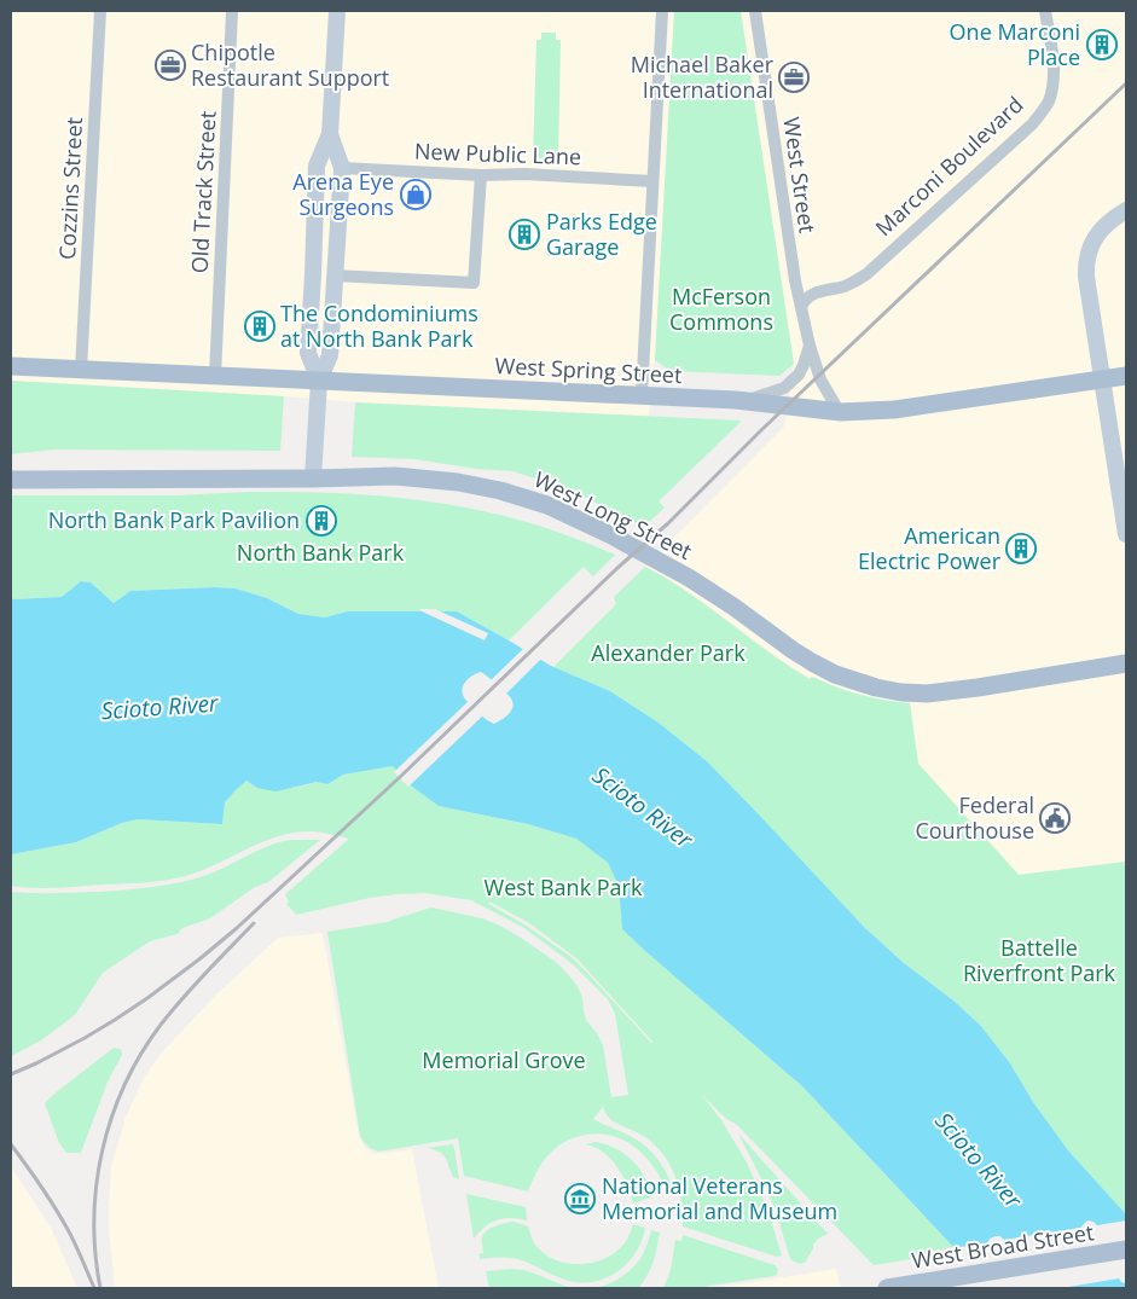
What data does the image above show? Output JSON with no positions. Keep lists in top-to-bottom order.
{
  "streets": {
    "main road": ["West Spring Street", "West Long Street", "West Broad Street"],
    "street": [
      "New Public Lane",
      "Marconi Boulevard",
      "West Street",
      "Cozzins Street",
      "Old Track Street"
    ]
  },
  "crossings": [
    ["Marconi Boulevard", "West Street"],
    ["West Street", "West Spring Street"],
    ["Cozzins Street", "West Spring Street"],
    ["Old Track Street", "West Spring Street"]
  ],
  "water": ["Scioto River"],
  "parks": [
    "McFerson Commons",
    "North Bank Park",
    "Alexander Park",
    "West Bank Park",
    "Battelle Riverfront Park",
    "Memorial Grove"
  ],
  "places": {
    "building": [
      "One Marconi Place",
      "Parks Edge Garage",
      "The Condominiums at North Bank Park",
      "North Bank Park Pavilion",
      "American Electric Power"
    ],
    "office": ["Chipotle Restaurant Support", "Michael Baker International"],
    "shop": ["Arena Eye Surgeons"],
    "public building": ["Federal Courthouse"],
    "museum": ["National Veterans Memorial and Museum"]
  }
}
